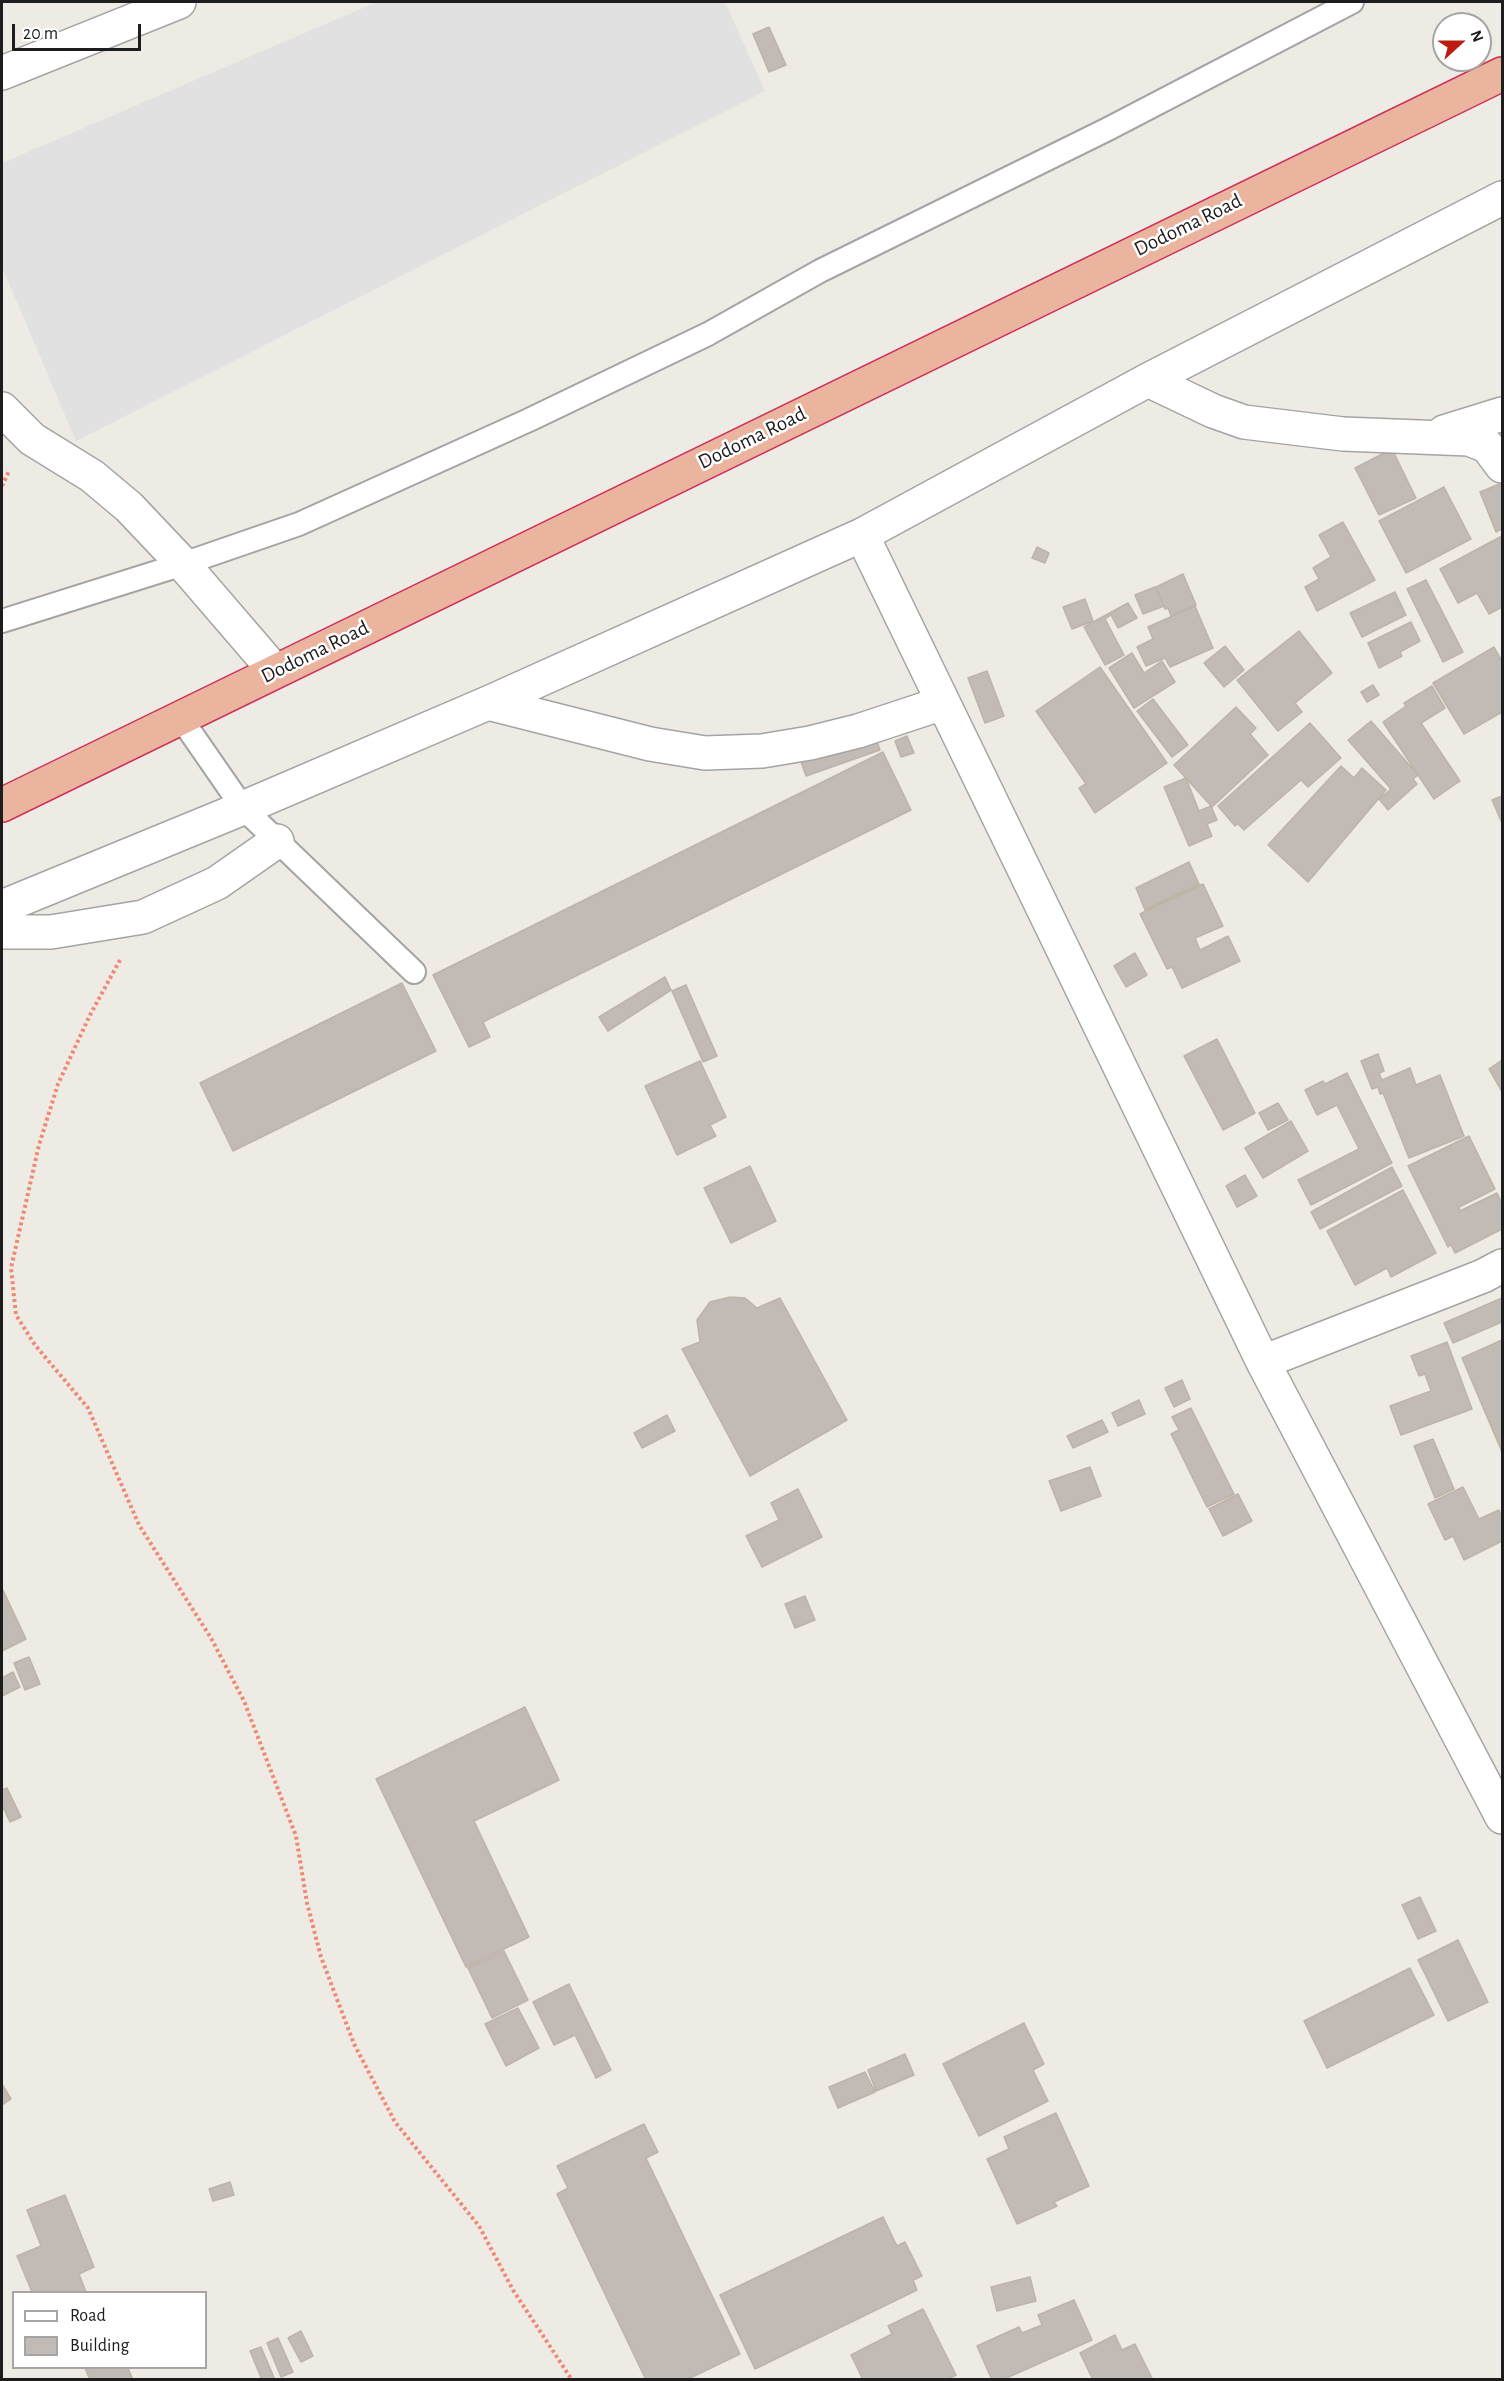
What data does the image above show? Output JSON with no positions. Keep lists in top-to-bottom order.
{
  "streets": {
    "highway": ["Dodoma Road"]
  },
  "legend": ["Road", "Building"],
  "scale_bar": "20 m",
  "north": "right"
}
